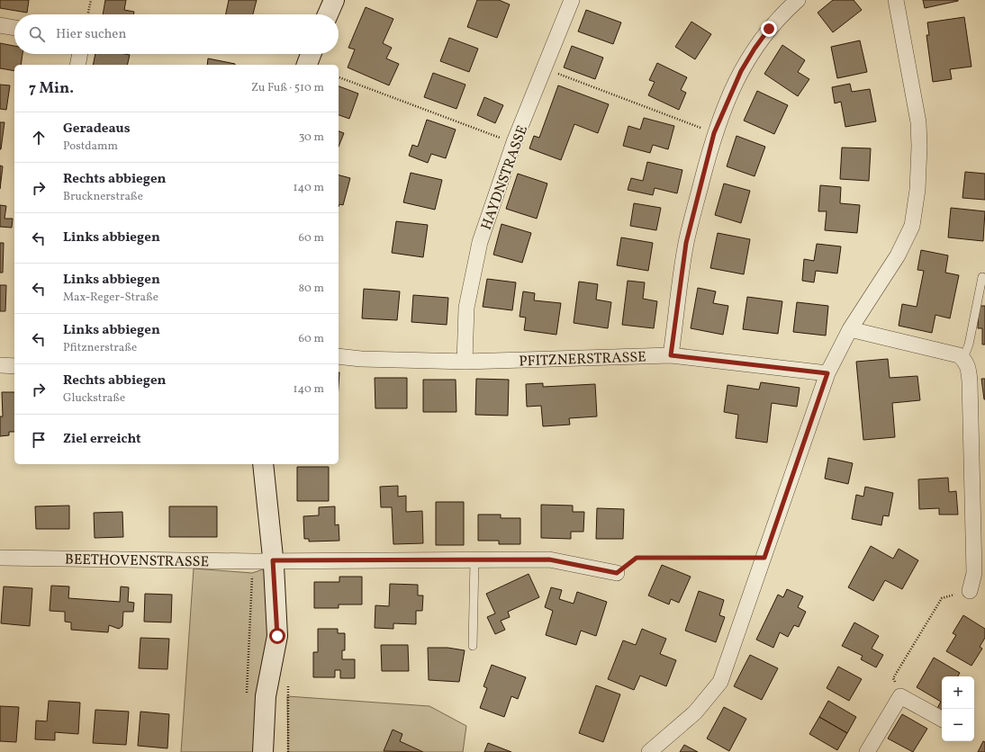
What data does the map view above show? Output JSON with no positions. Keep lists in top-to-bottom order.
{
  "streets": {
    "street": ["HAYDNSTRASSE", "PFITZNERSTRASSE", "BEETHOVENSTRASSE"]
  },
  "crossings": [
    ["HAYDNSTRASSE", "PFITZNERSTRASSE"]
  ],
  "page": {
    "search": "Hier suchen",
    "heading": ["7 Min.", "Zu Fuß · 510 m"],
    "list": [
      ["Geradeaus", "Postdamm", "30 m"],
      ["Rechts abbiegen", "Brucknerstraße", "140 m"],
      ["Links abbiegen", "60 m"],
      ["Links abbiegen", "Max-Reger-Straße", "80 m"],
      ["Links abbiegen", "Pfitznerstraße", "60 m"],
      ["Rechts abbiegen", "Gluckstraße", "140 m"],
      "Ziel erreicht"
    ],
    "map_buttons": ["+", "−"]
  }
}
